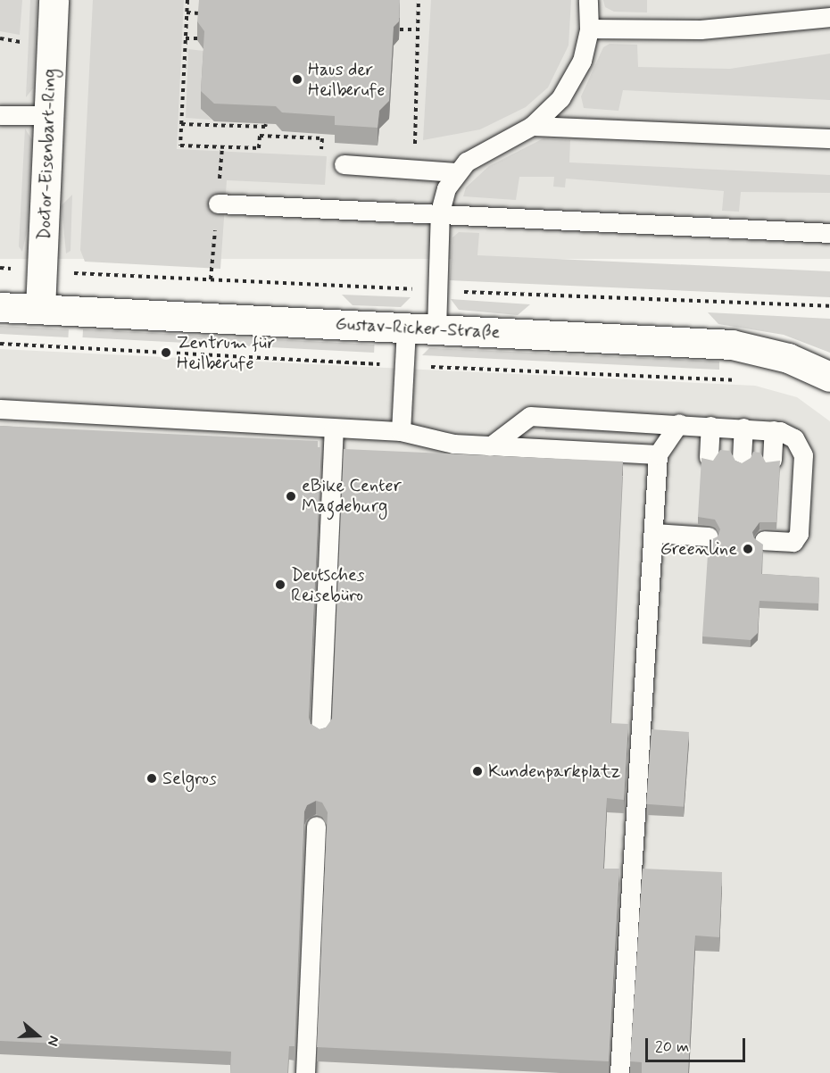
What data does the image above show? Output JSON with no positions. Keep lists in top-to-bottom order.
{
  "streets": {
    "street": ["Doctor-Eisenbart-Ring", "Gustav-Ricker-Straße"]
  },
  "crossings": [
    ["Doctor-Eisenbart-Ring", "Gustav-Ricker-Straße"]
  ],
  "places": [
    "Haus der Heilberufe",
    "Zentrum für Heilberufe",
    "eBike Center Magdeburg",
    "Greenline",
    "Deutsches Reisebüro",
    "Kundenparkplatz",
    "Selgros"
  ],
  "scale_bar": "20 m",
  "north": "right"
}
